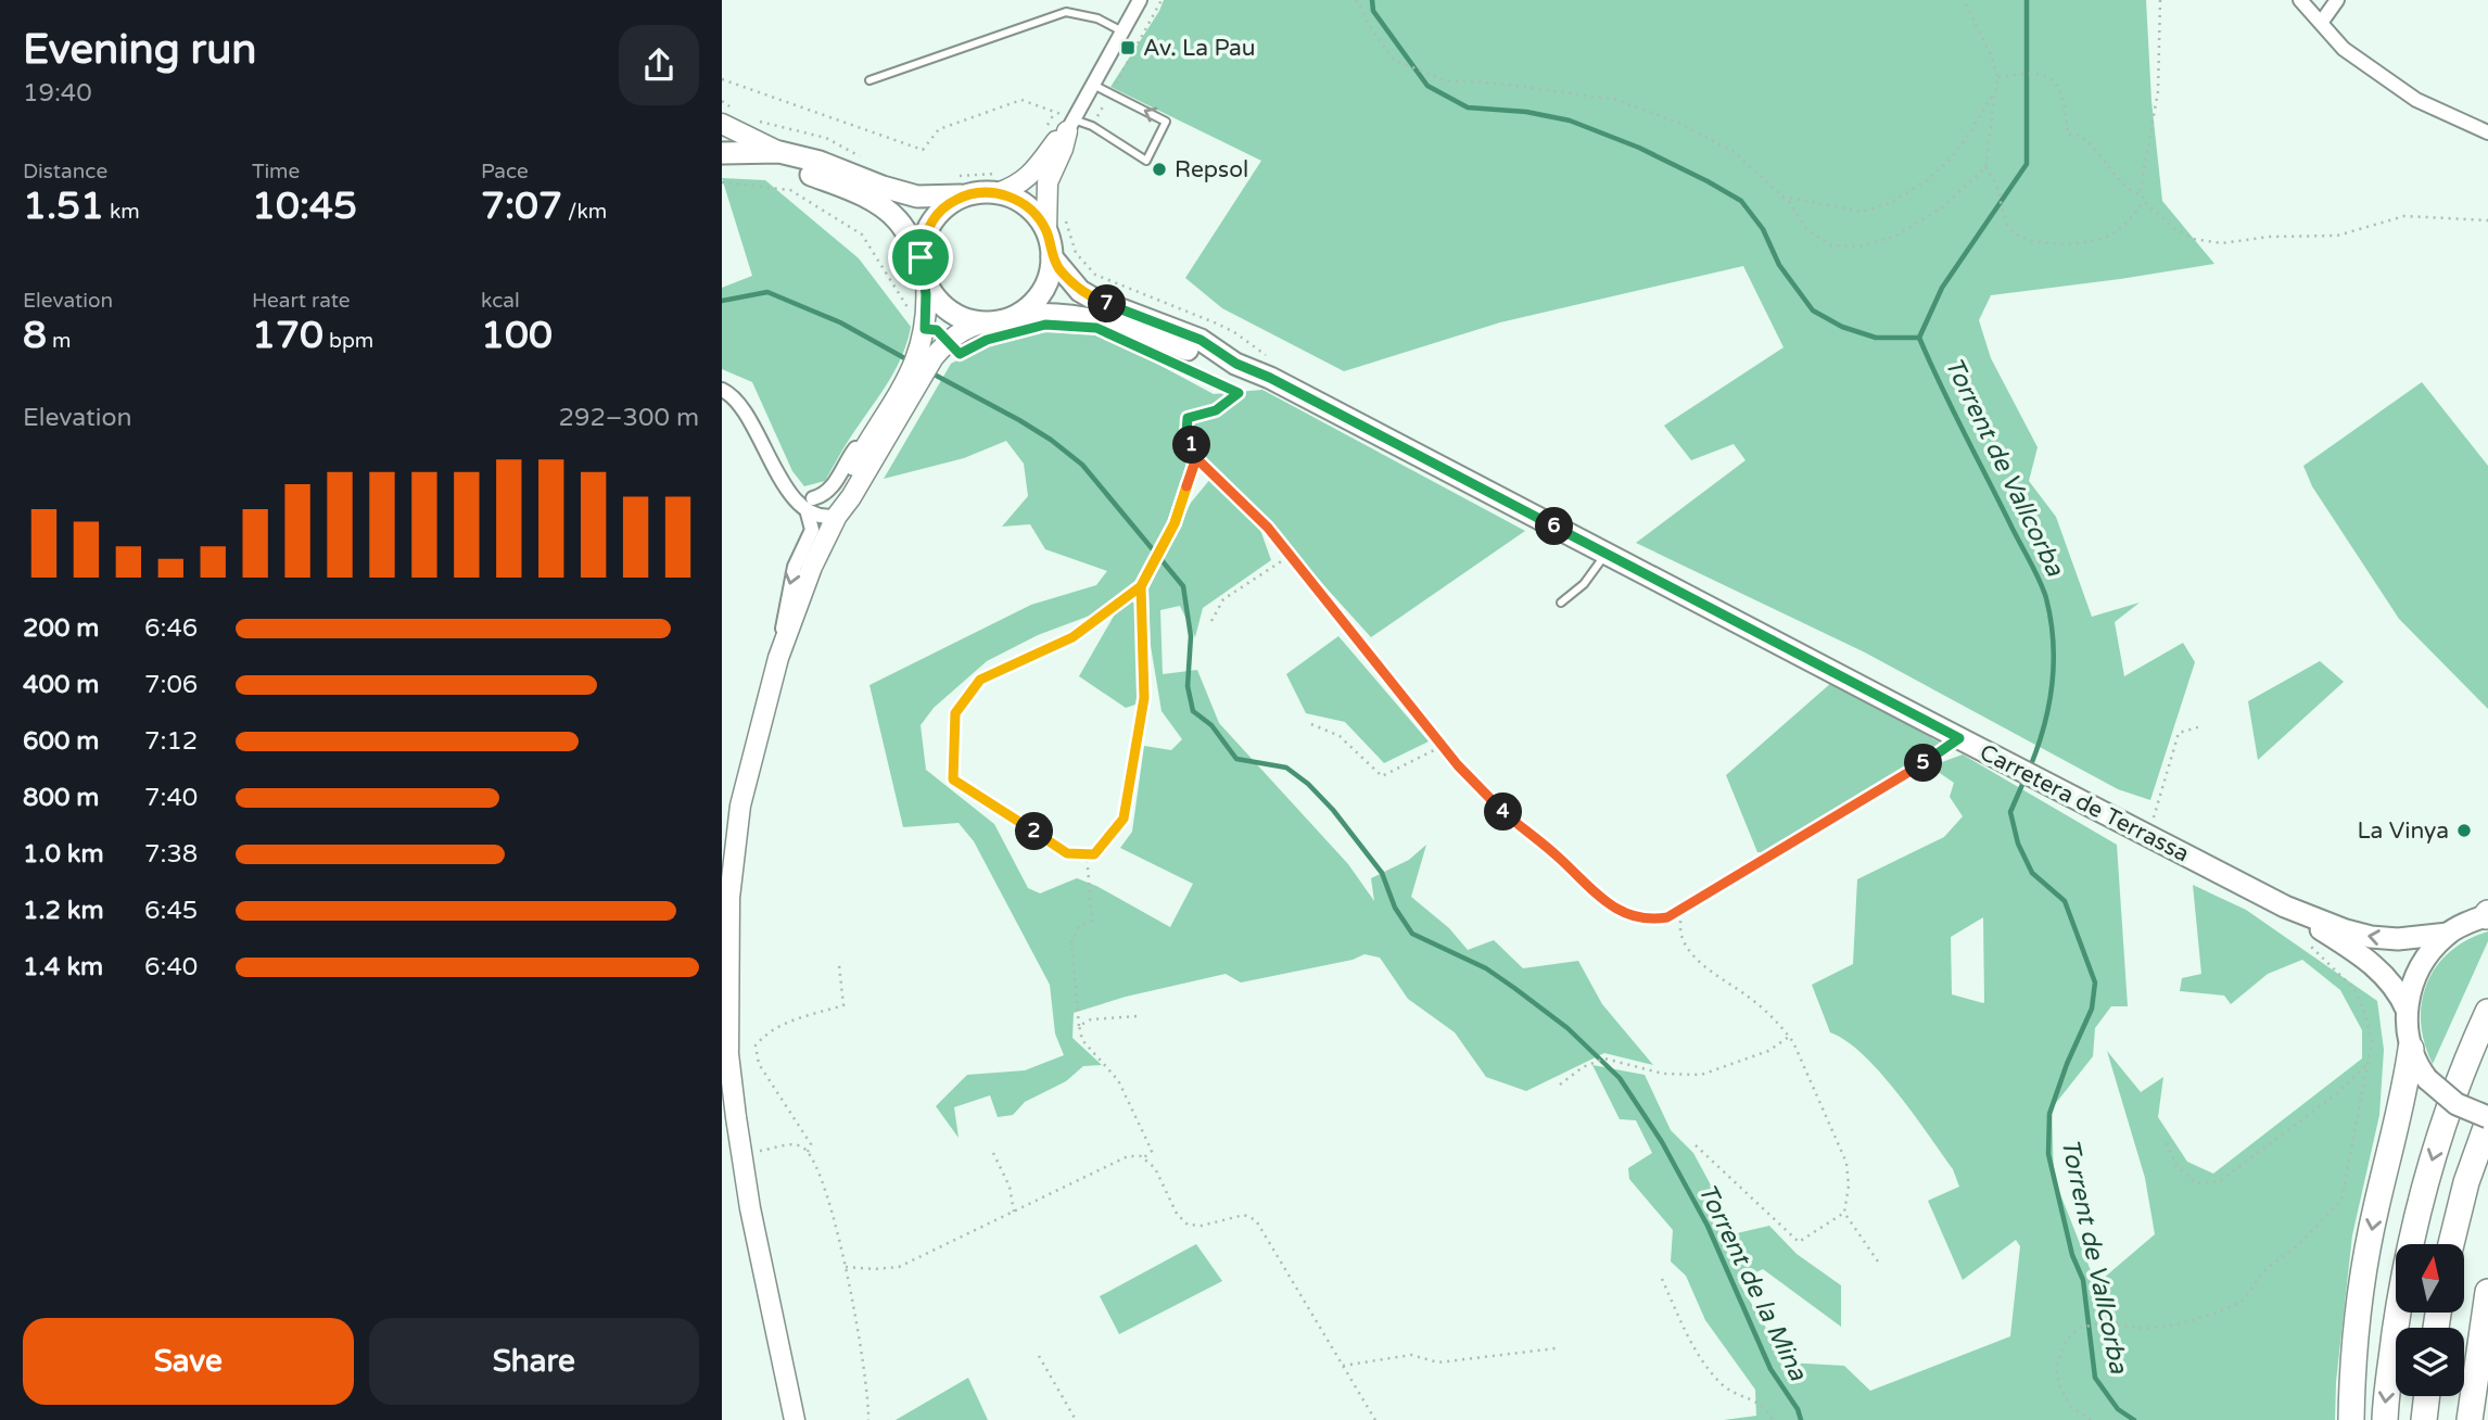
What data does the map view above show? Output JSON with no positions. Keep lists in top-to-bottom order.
{
  "streets": {
    "main road": ["Carretera de Terrassa"]
  },
  "water": ["Torrent de Vallcorba", "Torrent de la Mina"],
  "places": {
    "transit": ["Av. La Pau"],
    "other": ["Repsol", "La Vinya"]
  },
  "north": "top",
  "page": {
    "heading": ["Evening run", "19:40"],
    "stats": [
      ["Distance", "1.51 km"],
      ["Time", "10:45"],
      ["Pace", "7:07 /km"],
      ["Elevation", "8 m"],
      ["Heart rate", "170 bpm"],
      ["kcal", "100"]
    ],
    "pins": [
      "7",
      "1",
      "6",
      "5",
      "4",
      "2"
    ],
    "chart": ["Elevation", "292–300 m"],
    "list": [
      {
        "name": "200 m",
        "note": "6:46"
      },
      {
        "name": "400 m",
        "note": "7:06"
      },
      {
        "name": "600 m",
        "note": "7:12"
      },
      {
        "name": "800 m",
        "note": "7:40"
      },
      {
        "name": "1.0 km",
        "note": "7:38"
      },
      {
        "name": "1.2 km",
        "note": "6:45"
      },
      {
        "name": "1.4 km",
        "note": "6:40"
      }
    ],
    "buttons": ["Save", "Share"]
  }
}
